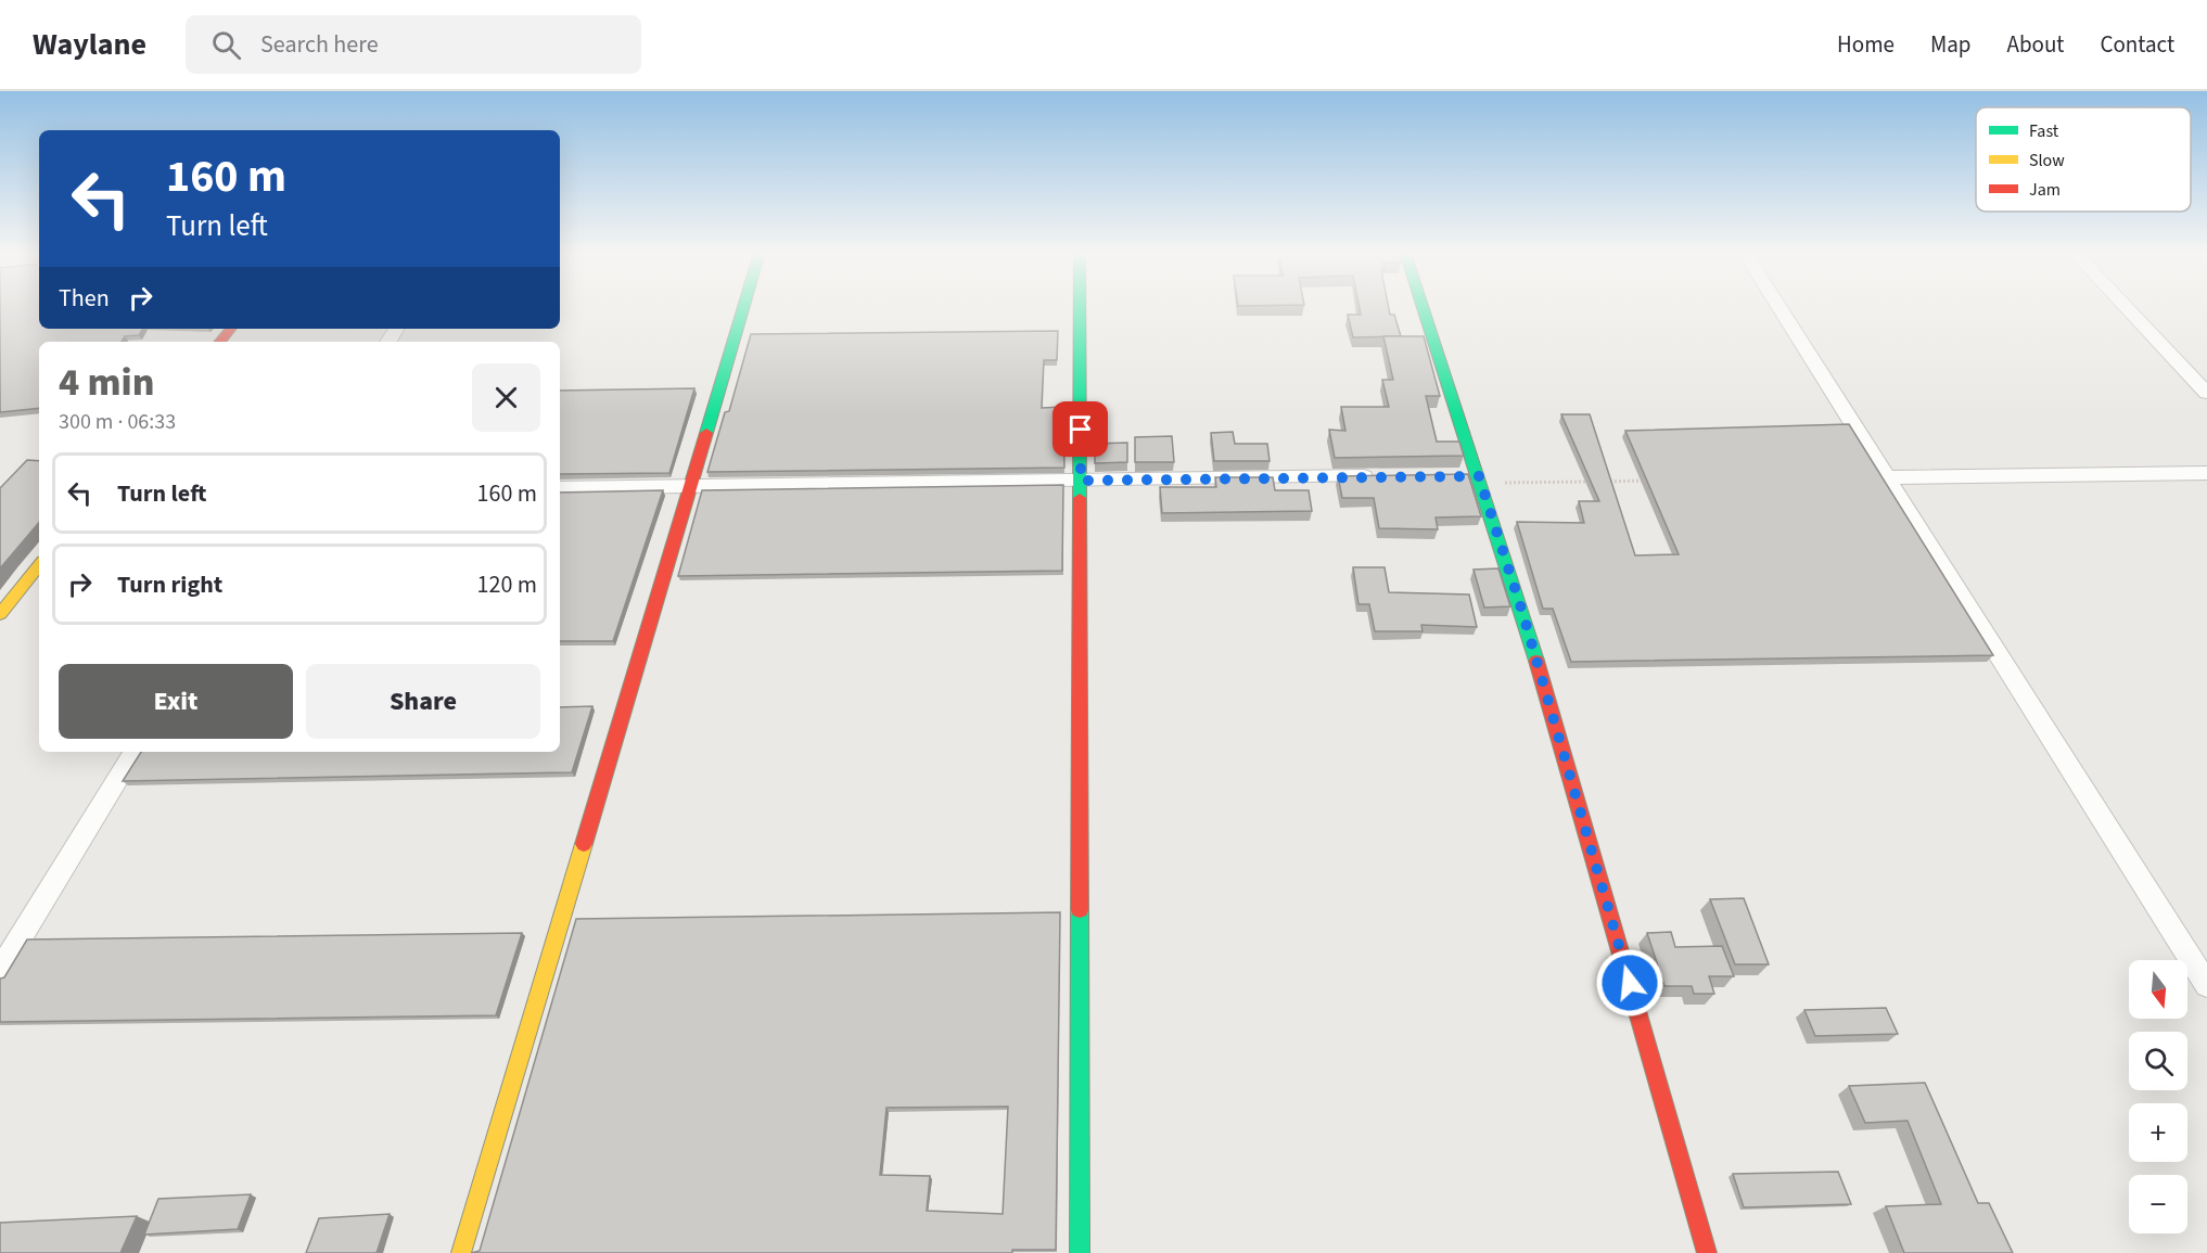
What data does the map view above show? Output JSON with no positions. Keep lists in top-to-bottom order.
{
  "legend": ["Fast", "Slow", "Jam"],
  "north": "bottom",
  "page": {
    "header": "Waylane",
    "search": "Search here",
    "nav": [
      "Home",
      "Map",
      "About",
      "Contact"
    ],
    "turn": ["160 m", "Turn left"],
    "then": "Then",
    "heading": ["4 min", "300 m · 06:33"],
    "list": [
      {
        "name": "Turn left",
        "value": "160 m"
      },
      {
        "name": "Turn right",
        "value": "120 m"
      }
    ],
    "buttons": ["Exit", "Share"],
    "map_buttons": ["+", "−"]
  }
}
